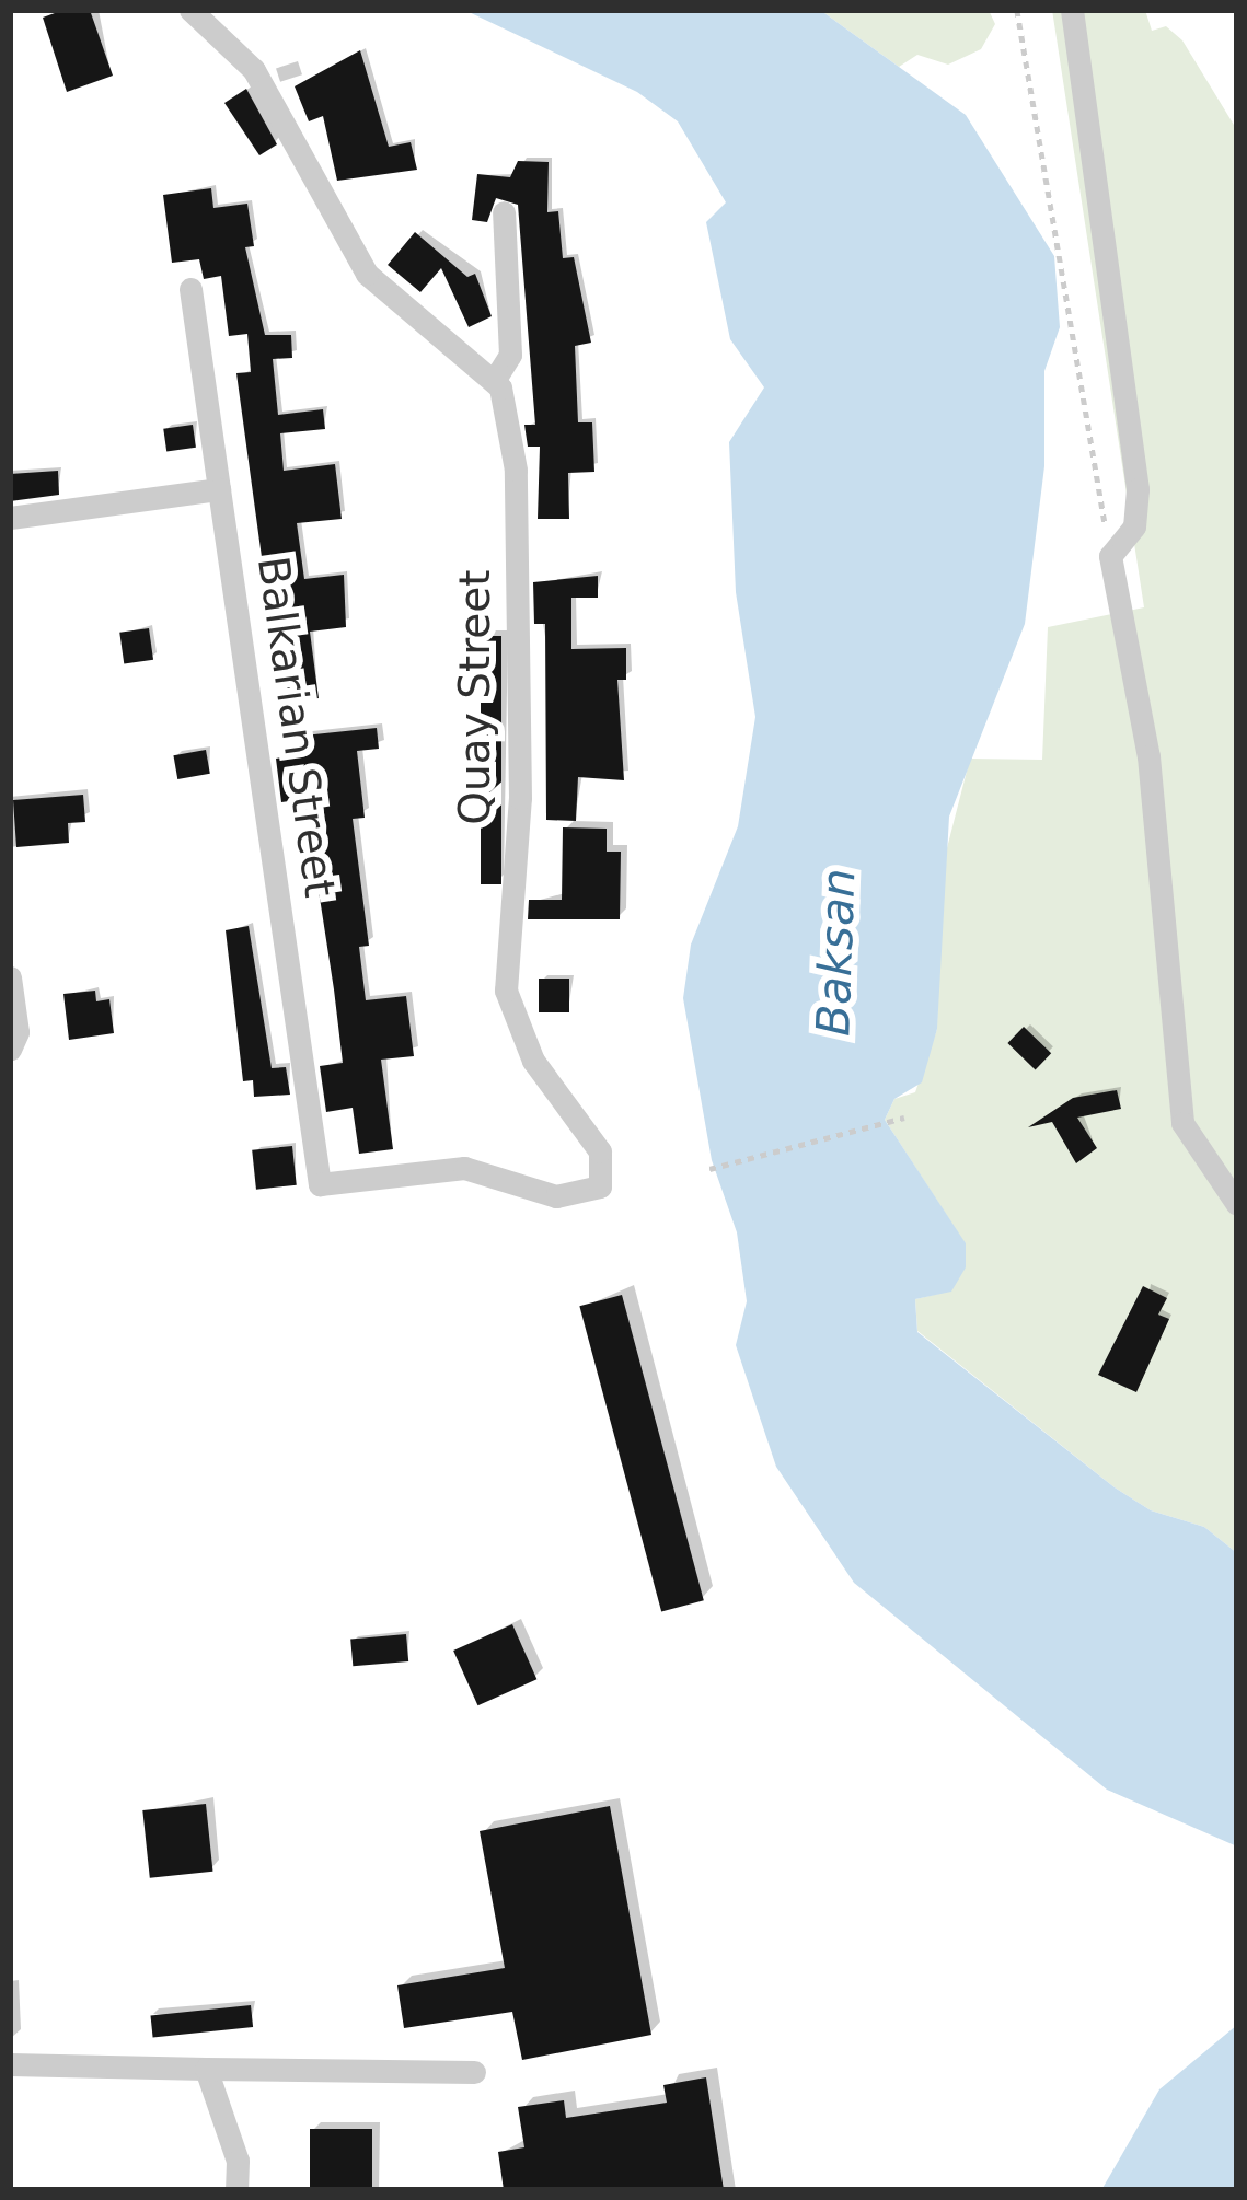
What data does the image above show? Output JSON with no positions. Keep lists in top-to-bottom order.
{
  "streets": {
    "street": ["Quay Street", "Balkarian Street"]
  },
  "crossings": [
    ["Quay Street", "Balkarian Street"]
  ],
  "water": ["Baksan"]
}
